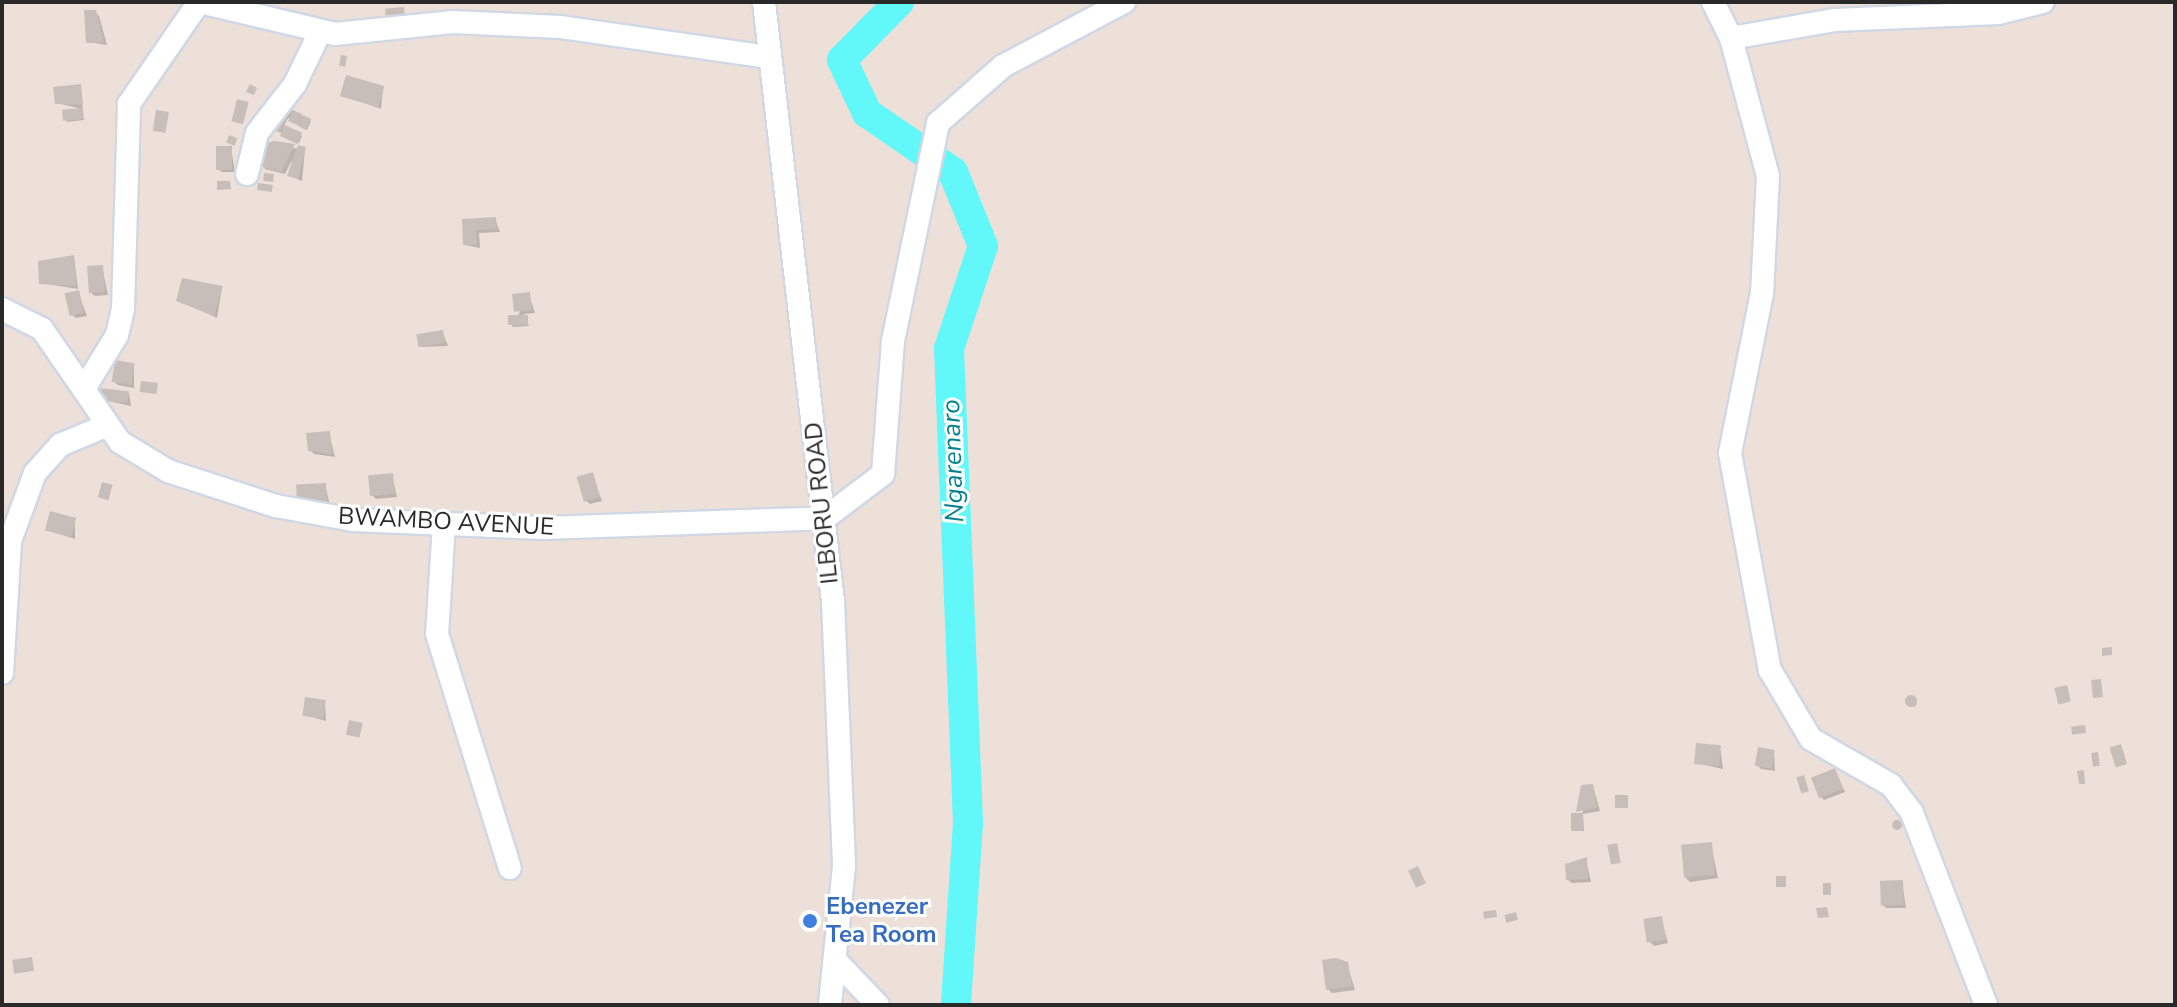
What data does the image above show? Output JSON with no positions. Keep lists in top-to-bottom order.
{
  "streets": {
    "street": ["ILBORU ROAD", "BWAMBO AVENUE"]
  },
  "crossings": [
    ["ILBORU ROAD", "BWAMBO AVENUE"]
  ],
  "water": ["Ngarenaro"],
  "places": ["Ebenezer Tea Room"]
}
